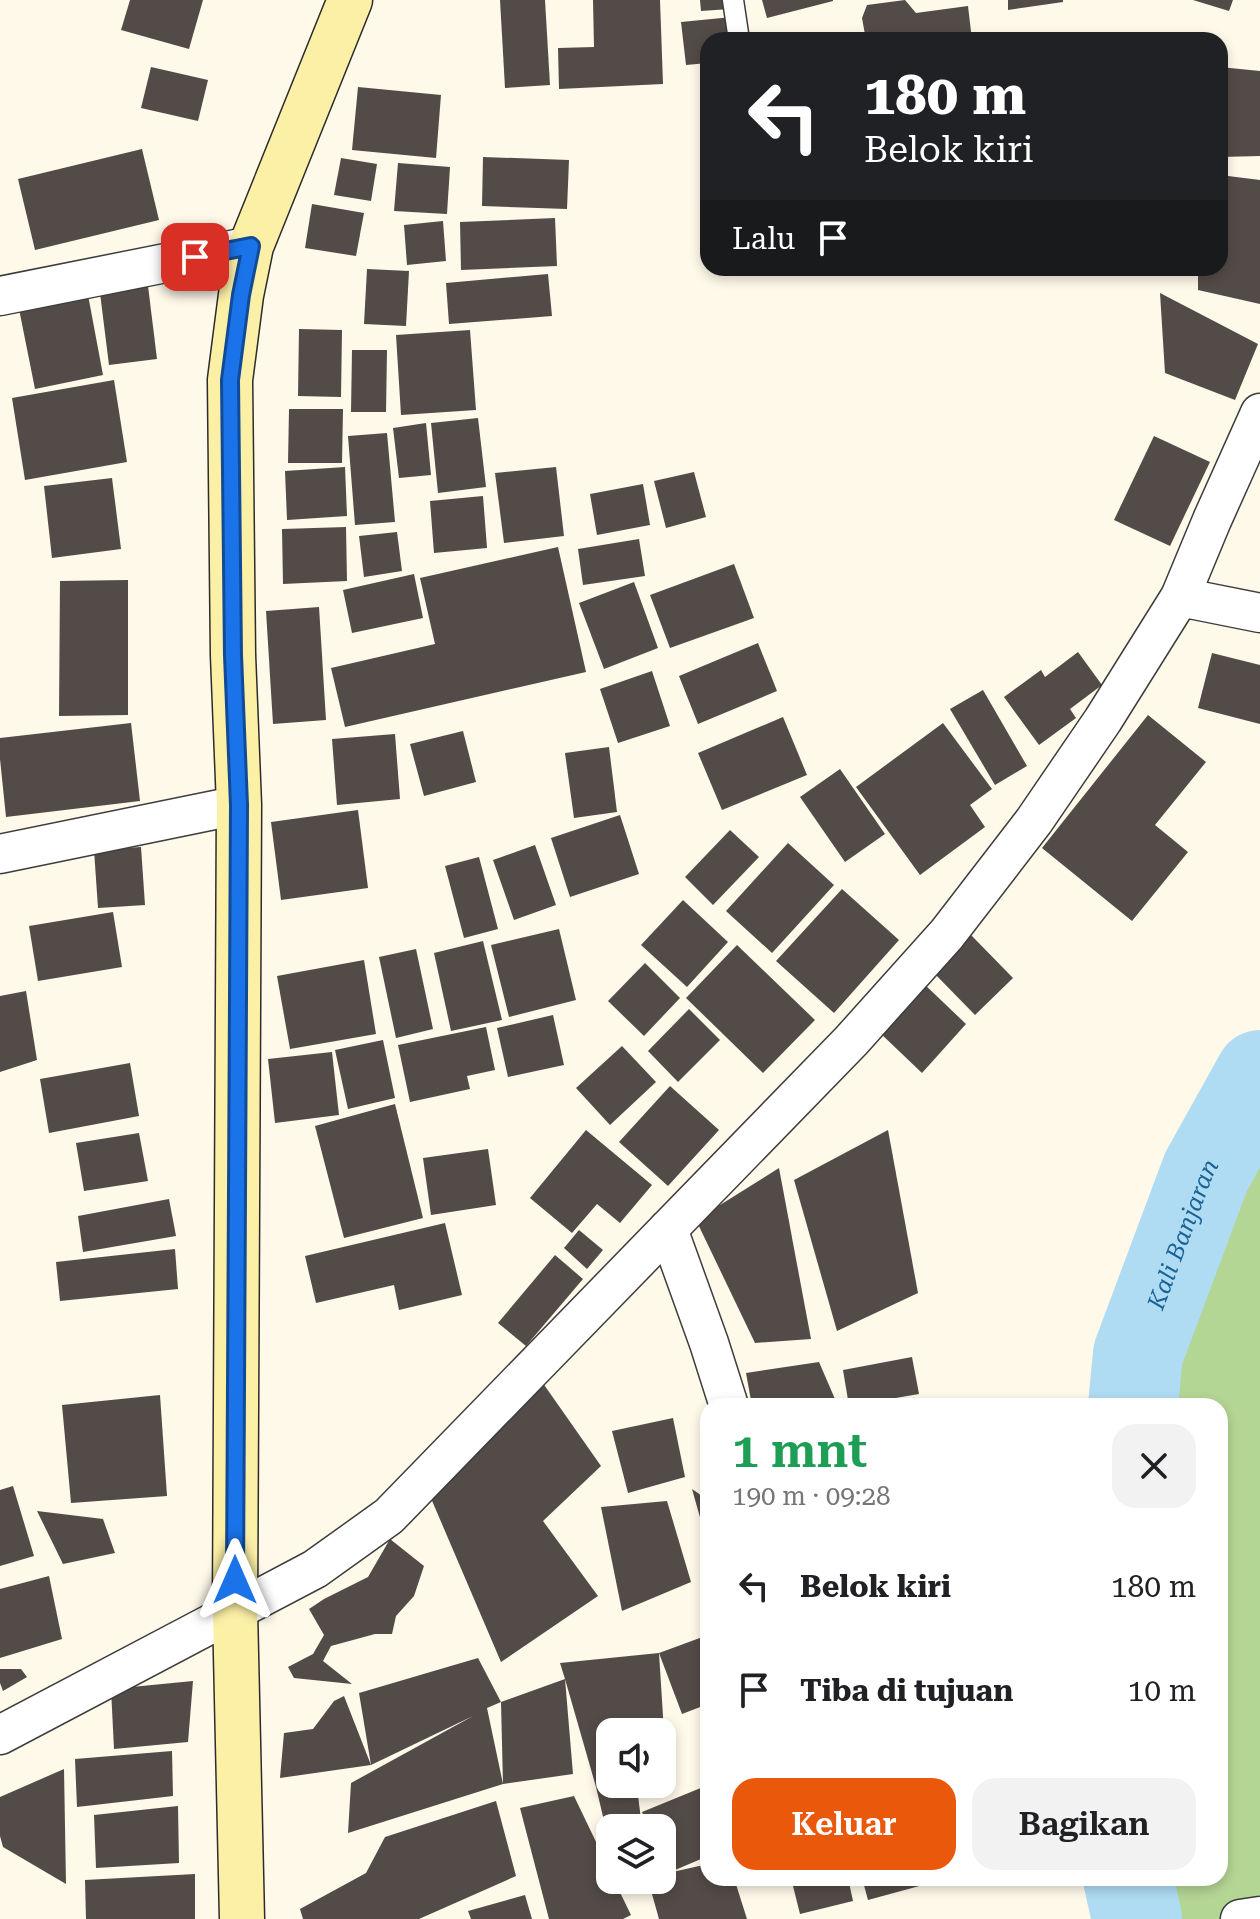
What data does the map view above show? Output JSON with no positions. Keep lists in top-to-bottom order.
{
  "water": ["Kali Banjaran"],
  "page": {
    "turn": ["180 m", "Belok kiri"],
    "then": "Lalu",
    "heading": ["1 mnt", "190 m · 09:28"],
    "list": [
      {
        "name": "Belok kiri",
        "value": "180 m"
      },
      {
        "name": "Tiba di tujuan",
        "value": "10 m"
      }
    ],
    "buttons": ["Keluar", "Bagikan"]
  }
}
